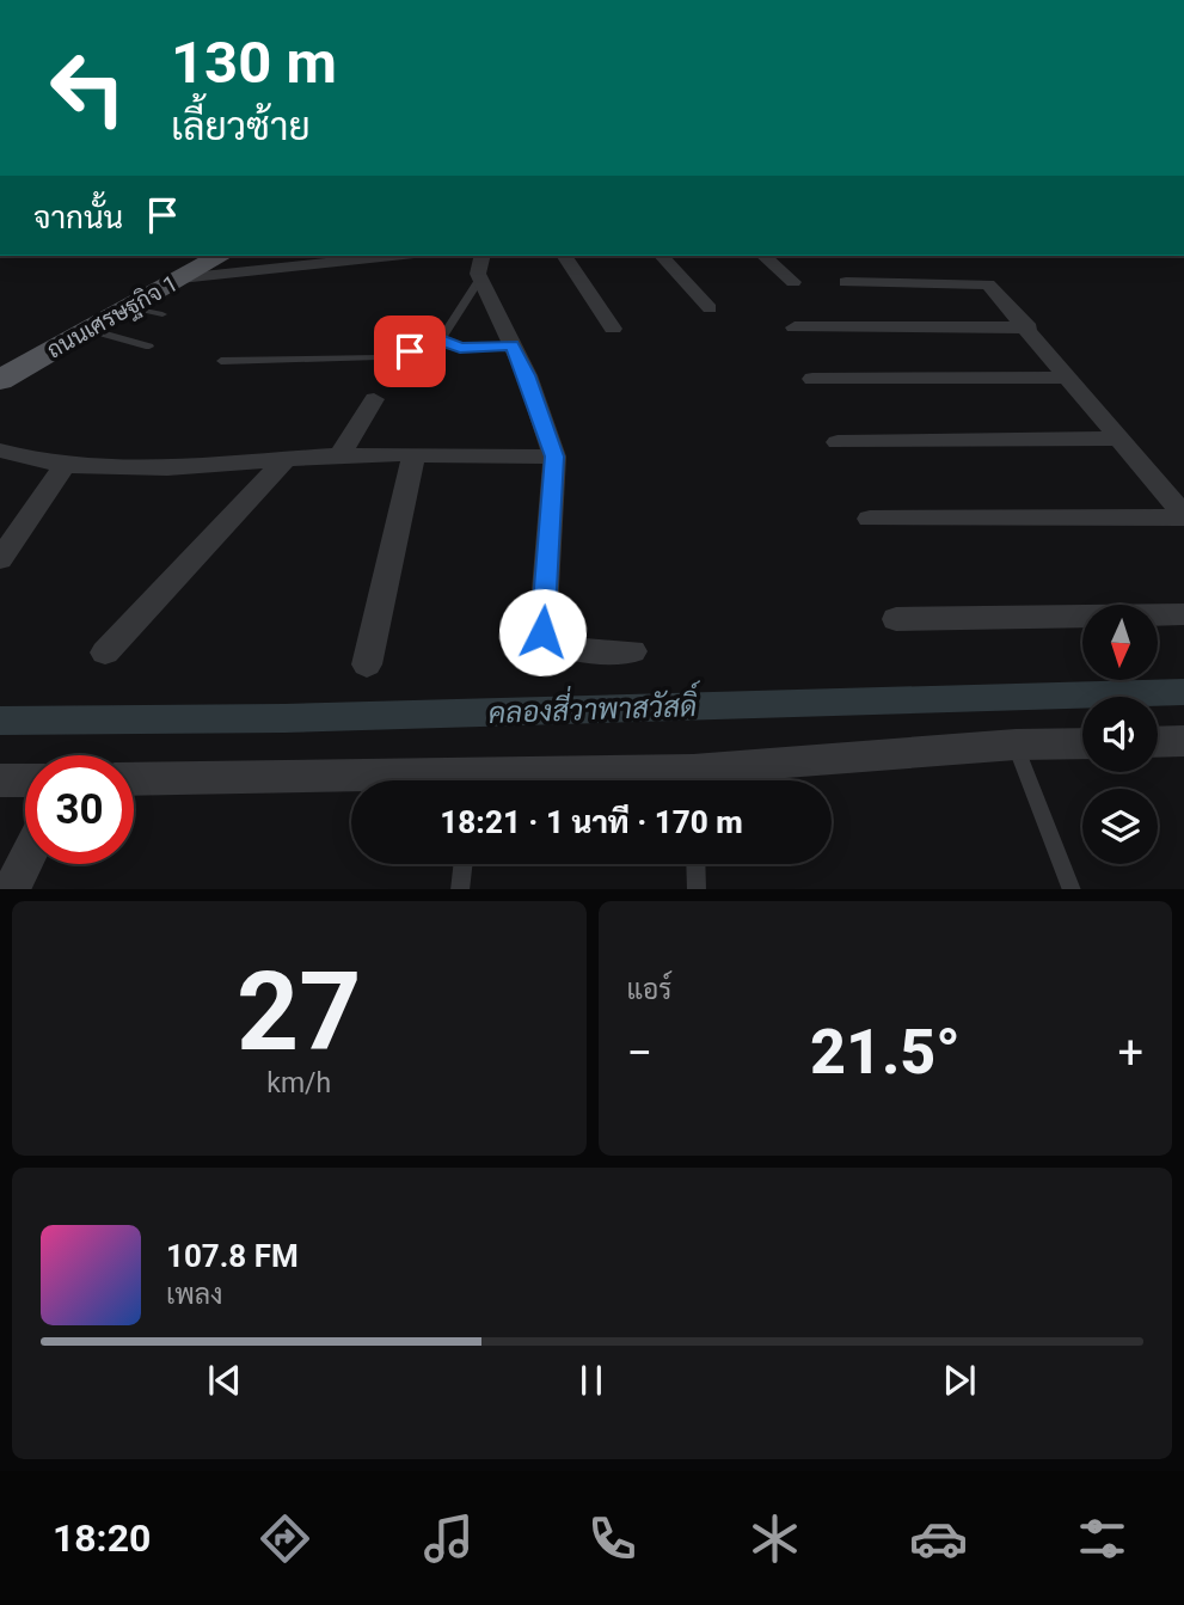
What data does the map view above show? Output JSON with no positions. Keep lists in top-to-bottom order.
{
  "streets": {
    "main road": ["ถนนเศรษฐกิจ 1"]
  },
  "water": ["คลองสี่วาพาสวัสดิ์"],
  "north": "bottom",
  "page": {
    "turn": ["130 m", "เลี้ยวซ้าย"],
    "then": "จากนั้น",
    "limit": "30",
    "trip": "18:21 · 1 นาที · 170 m",
    "tile": [
      ["27", "km/h"],
      "แอร์"
    ],
    "heat": ["−", "21.5°", "+"],
    "song": ["107.8 FM", "เพลง"],
    "tabs": "18:20"
  }
}
